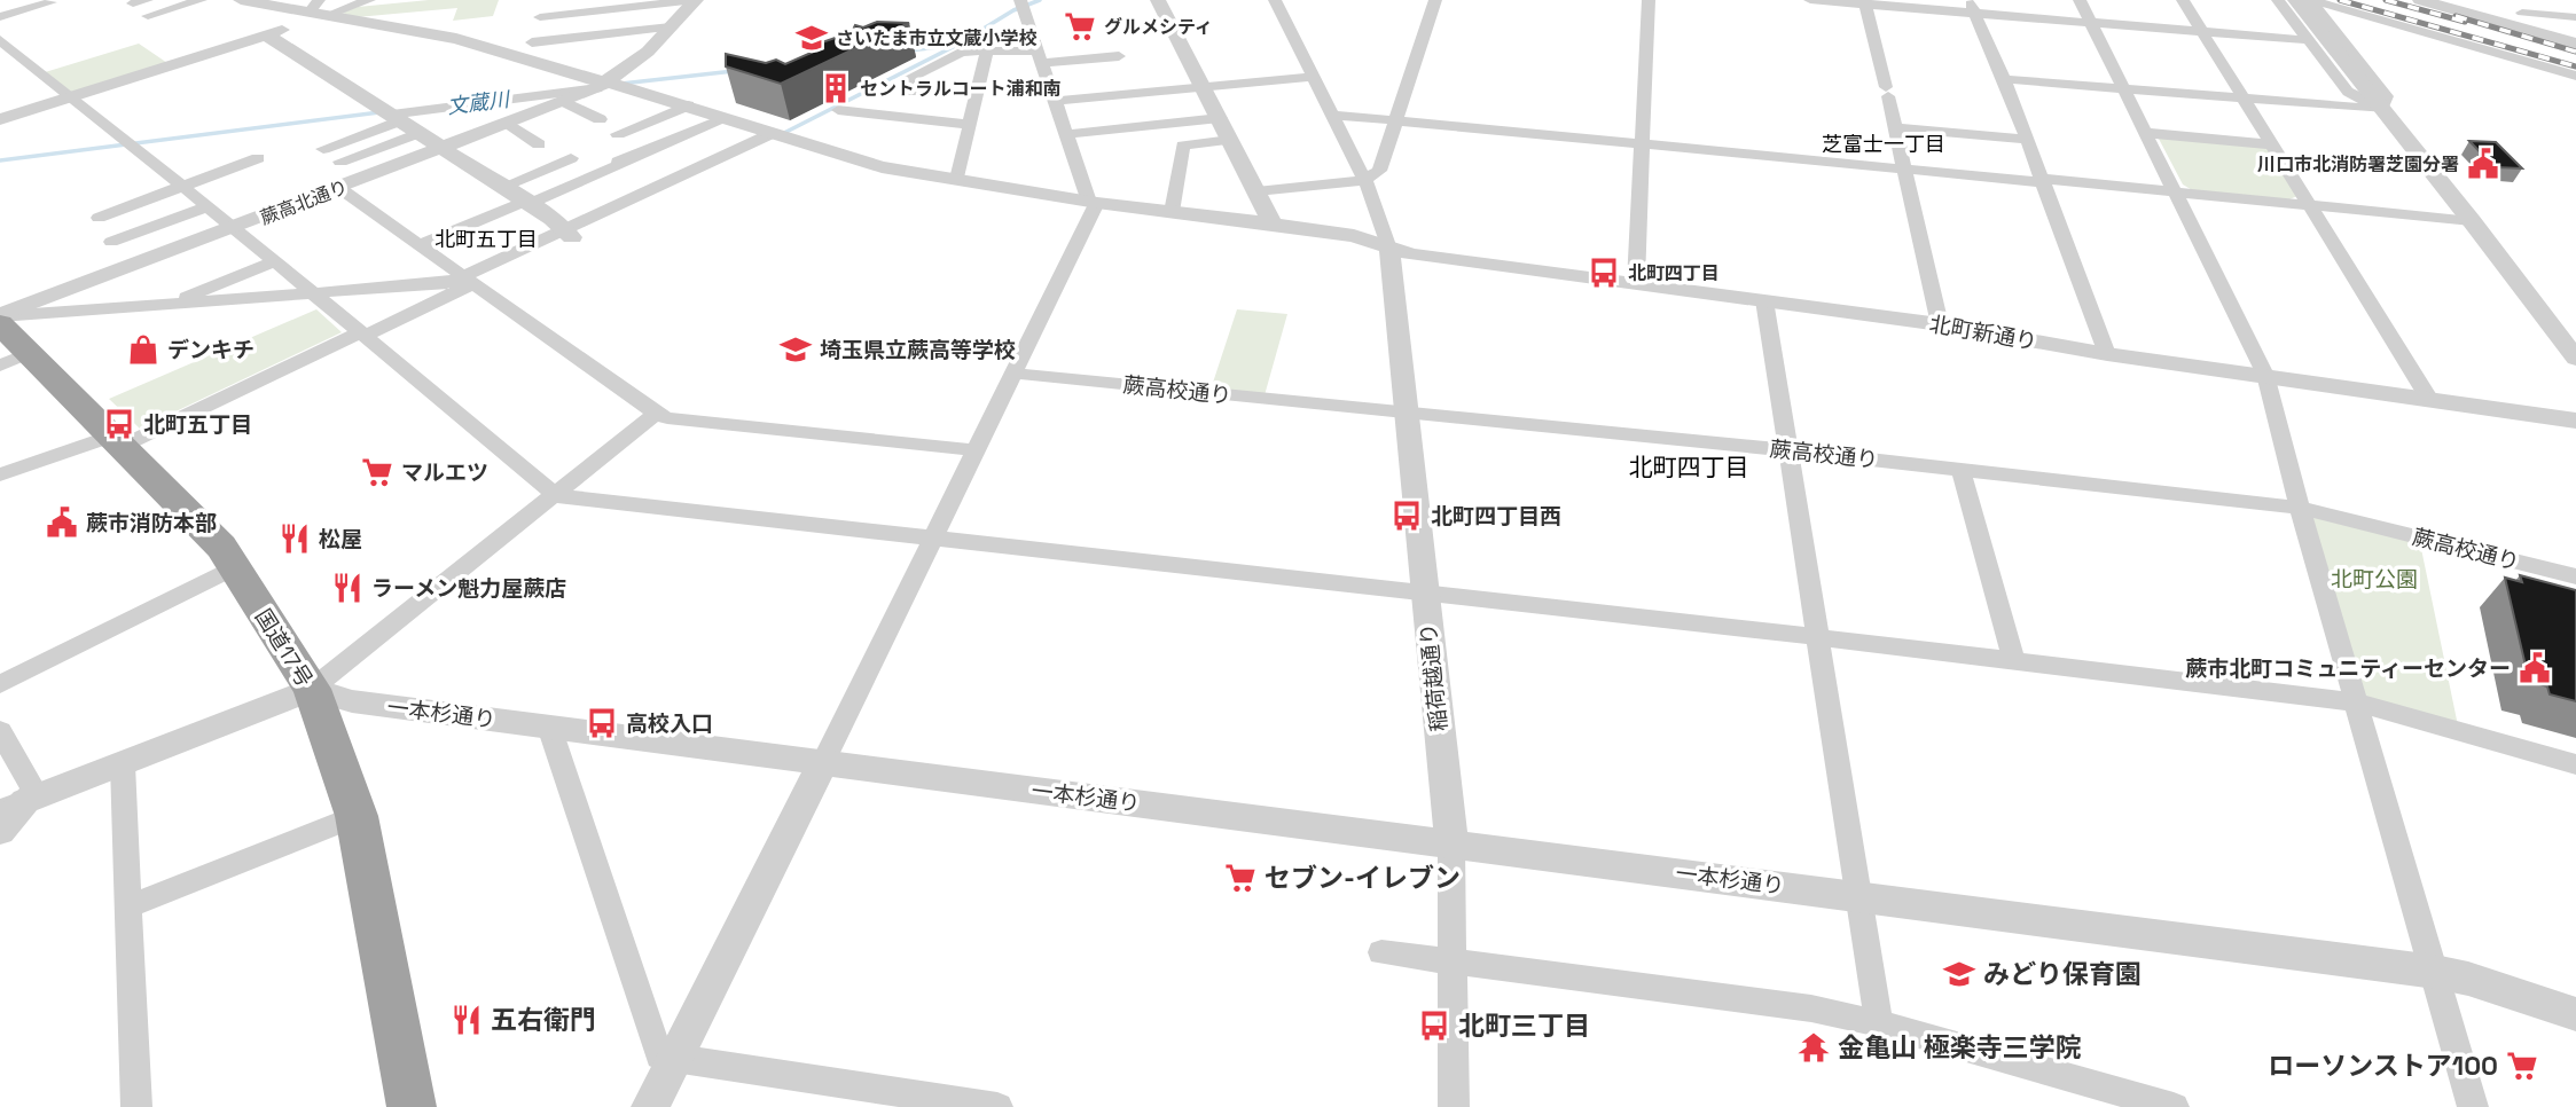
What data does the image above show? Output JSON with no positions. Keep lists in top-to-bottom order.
{
  "streets": {
    "highway": ["国道17号"],
    "street": [
      "蕨高北通り",
      "北町新通り",
      "蕨高校通り",
      "稲荷越通り",
      "一本杉通り"
    ]
  },
  "crossings": [
    ["蕨高北通り", "北町新通り"],
    ["北町新通り", "稲荷越通り"],
    ["蕨高校通り", "稲荷越通り"],
    ["国道17号", "一本杉通り"],
    ["稲荷越通り", "一本杉通り"]
  ],
  "districts": ["芝富士一丁目", "北町五丁目", "北町四丁目"],
  "water": ["文蔵川"],
  "parks": ["北町公園"],
  "places": {
    "supermarket": [
      "グルメシティ",
      "マルエツ",
      "セブン-イレブン",
      "ローソンストア100"
    ],
    "school or university": ["さいたま市立文蔵小学校", "埼玉県立蕨高等学校", "みどり保育園"],
    "building": ["セントラルコート浦和南"],
    "public building": ["川口市北消防署芝園分署", "蕨市消防本部", "蕨市北町コミュニティーセンター"],
    "bus stop": [
      "北町四丁目",
      "北町五丁目",
      "北町四丁目西",
      "高校入口",
      "北町三丁目"
    ],
    "shop": ["デンキチ"],
    "restaurant": ["松屋", "ラーメン魁力屋蕨店", "五右衛門"],
    "temple": ["金亀山 極楽寺三学院"]
  }
}
